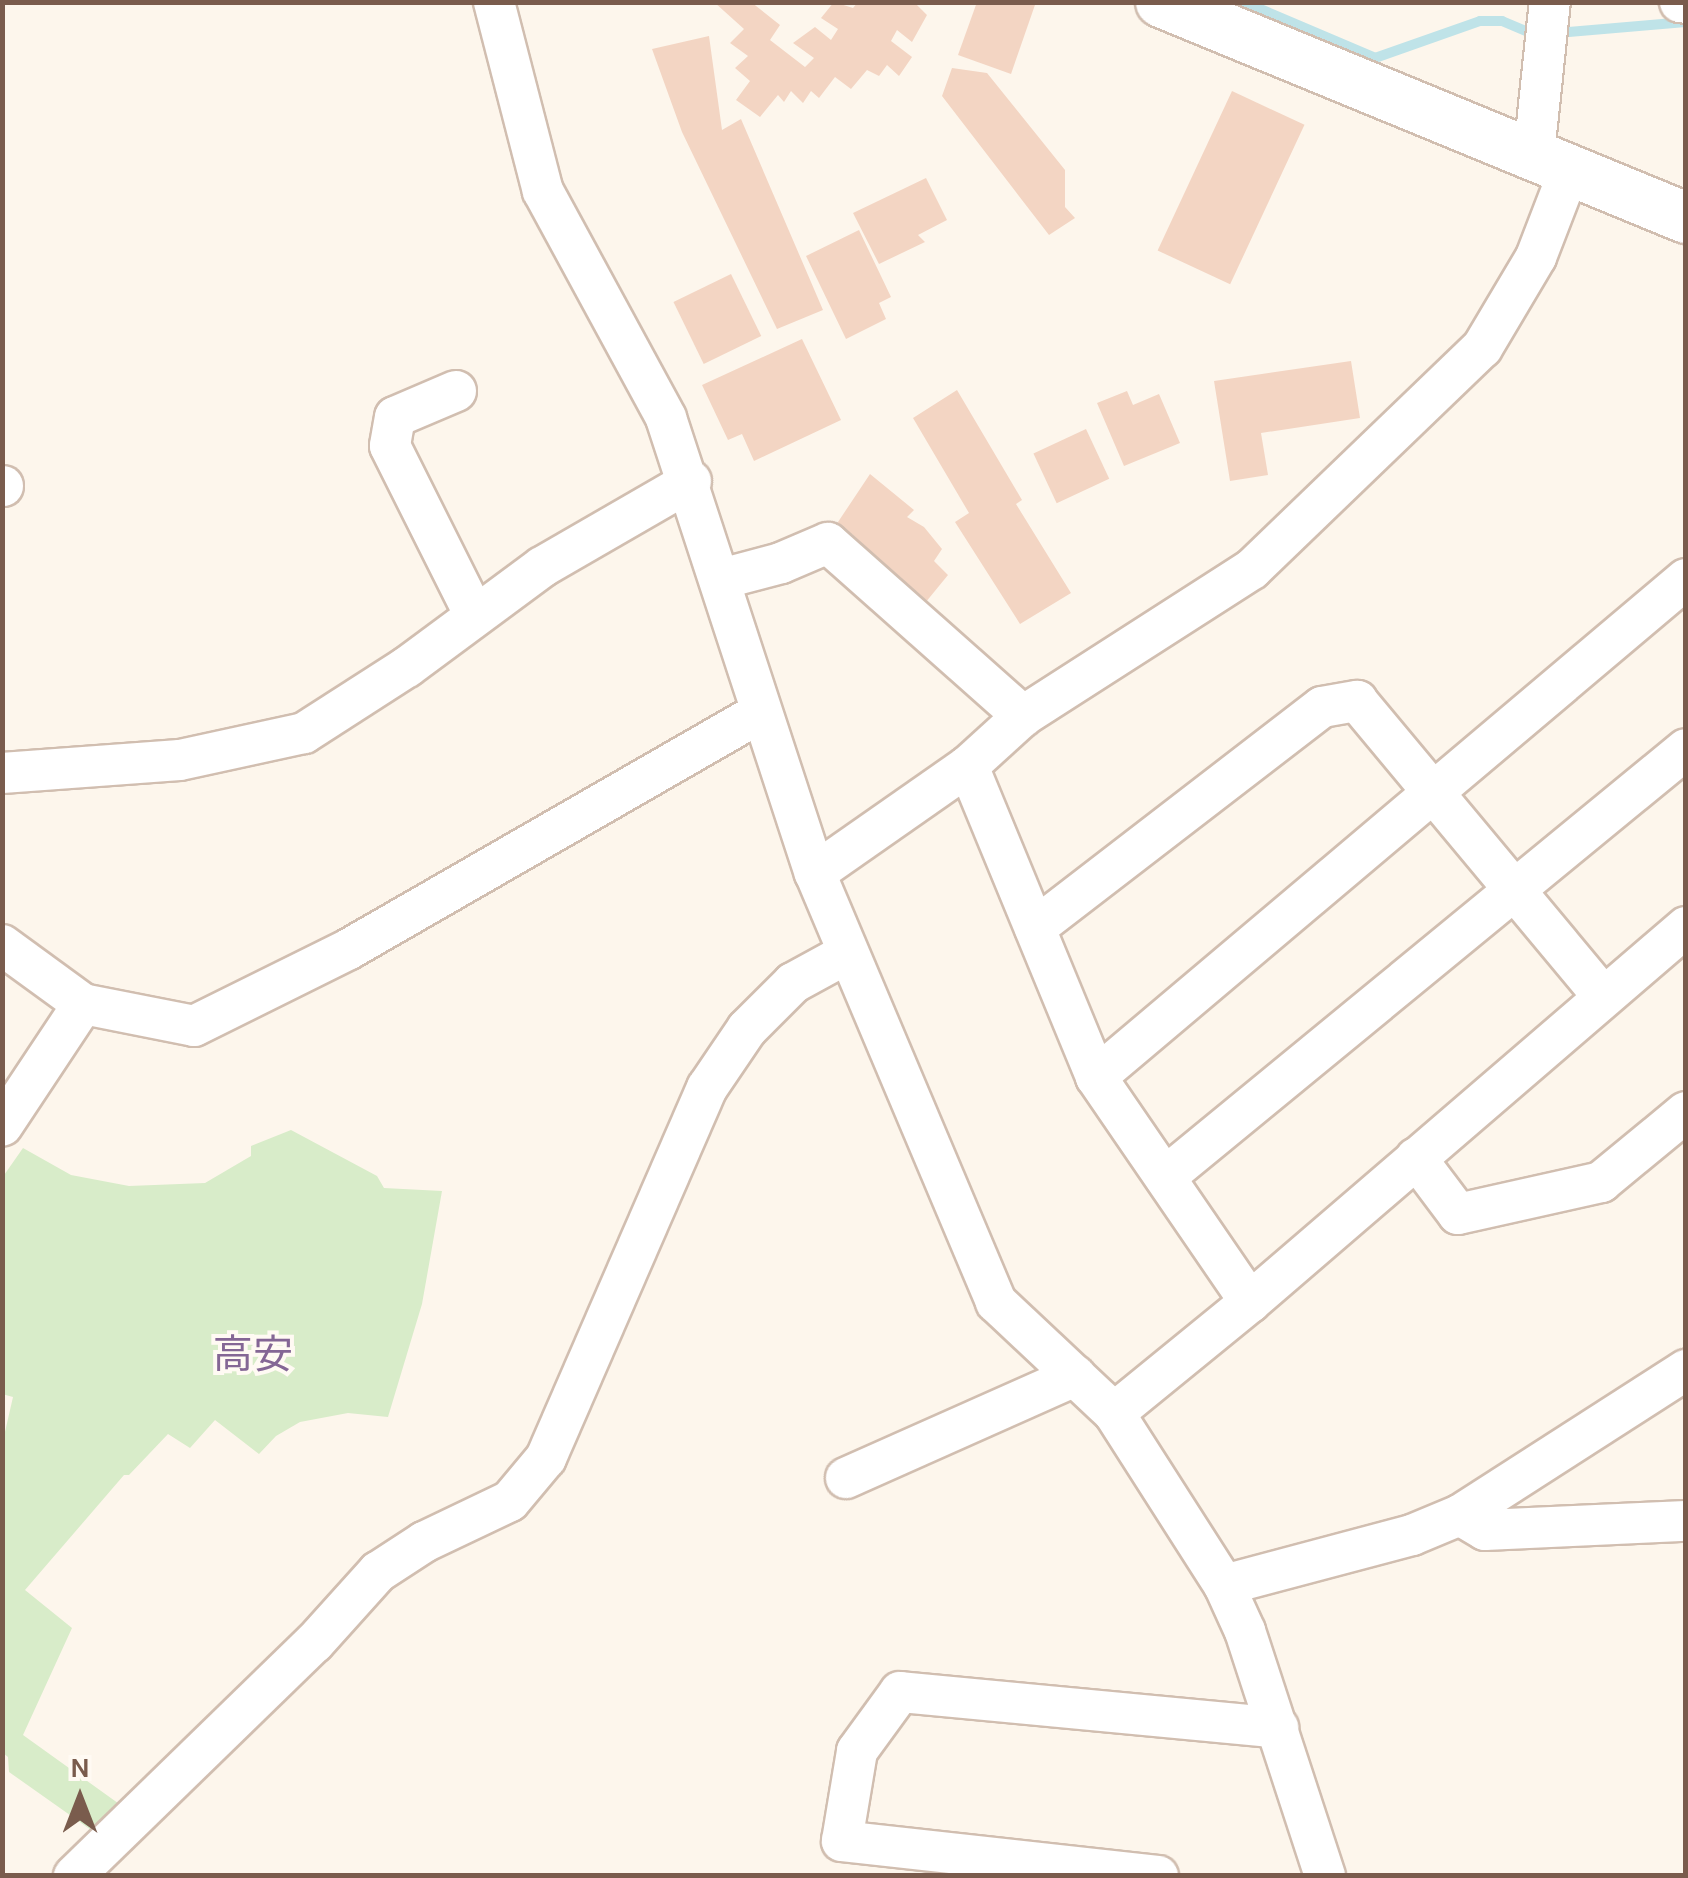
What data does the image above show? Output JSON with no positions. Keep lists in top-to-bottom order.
{
  "districts": ["高安"],
  "north": "top"
}
